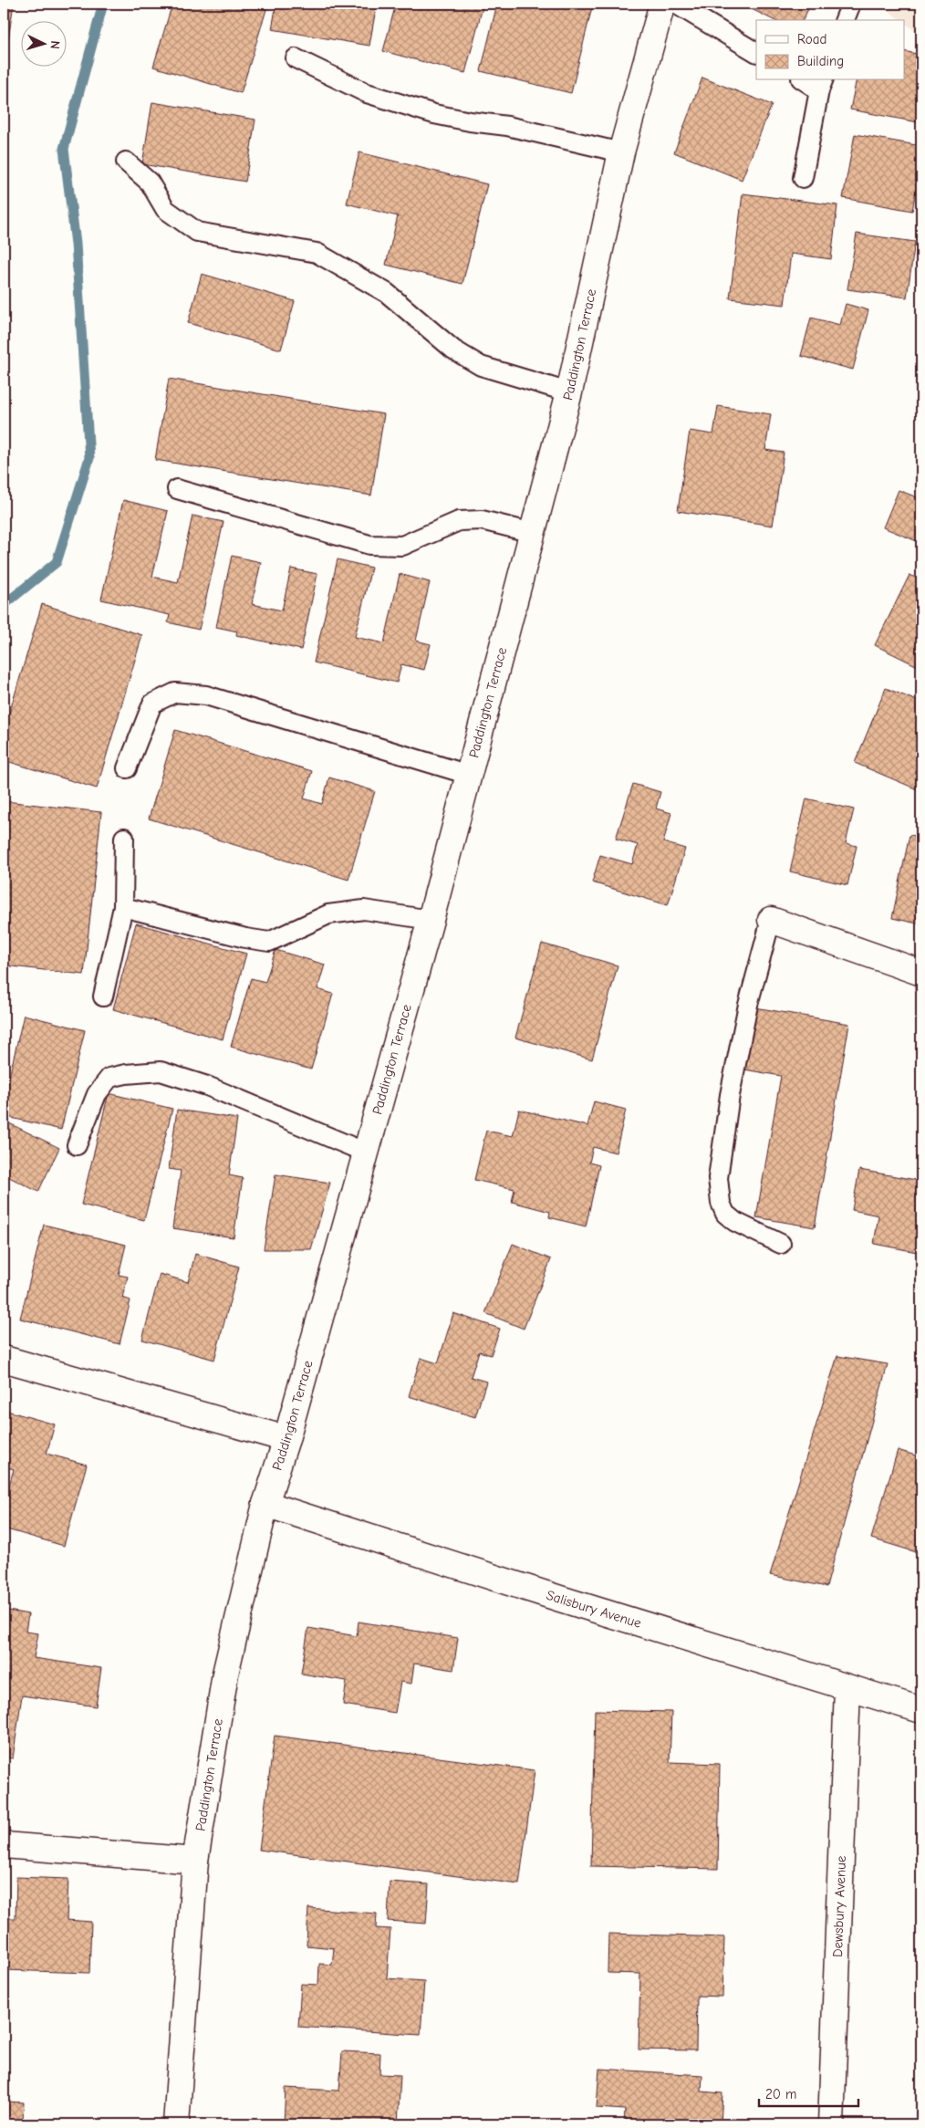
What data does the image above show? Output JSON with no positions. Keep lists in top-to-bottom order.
{
  "streets": {
    "street": ["Paddington Terrace", "Salisbury Avenue", "Dewsbury Avenue"]
  },
  "crossings": [
    ["Paddington Terrace", "Salisbury Avenue"],
    ["Salisbury Avenue", "Dewsbury Avenue"]
  ],
  "legend": ["Road", "Building"],
  "scale_bar": "20 m",
  "north": "right"
}
